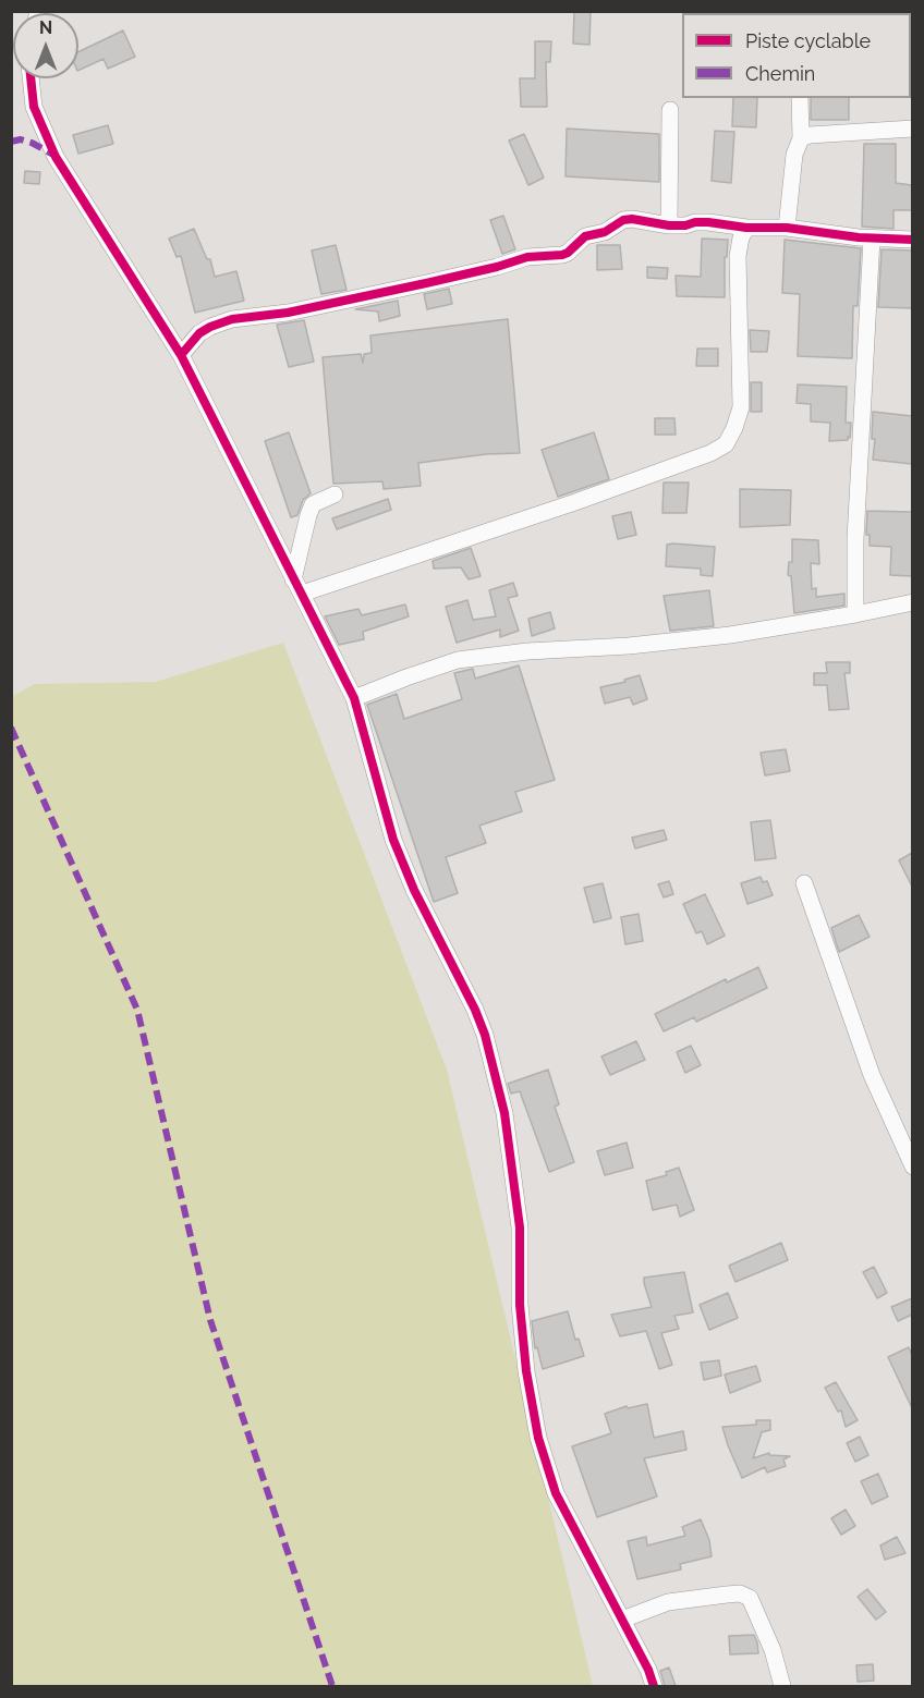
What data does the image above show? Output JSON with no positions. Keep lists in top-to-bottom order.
{
  "legend": ["Piste cyclable", "Chemin"],
  "north": "top"
}
